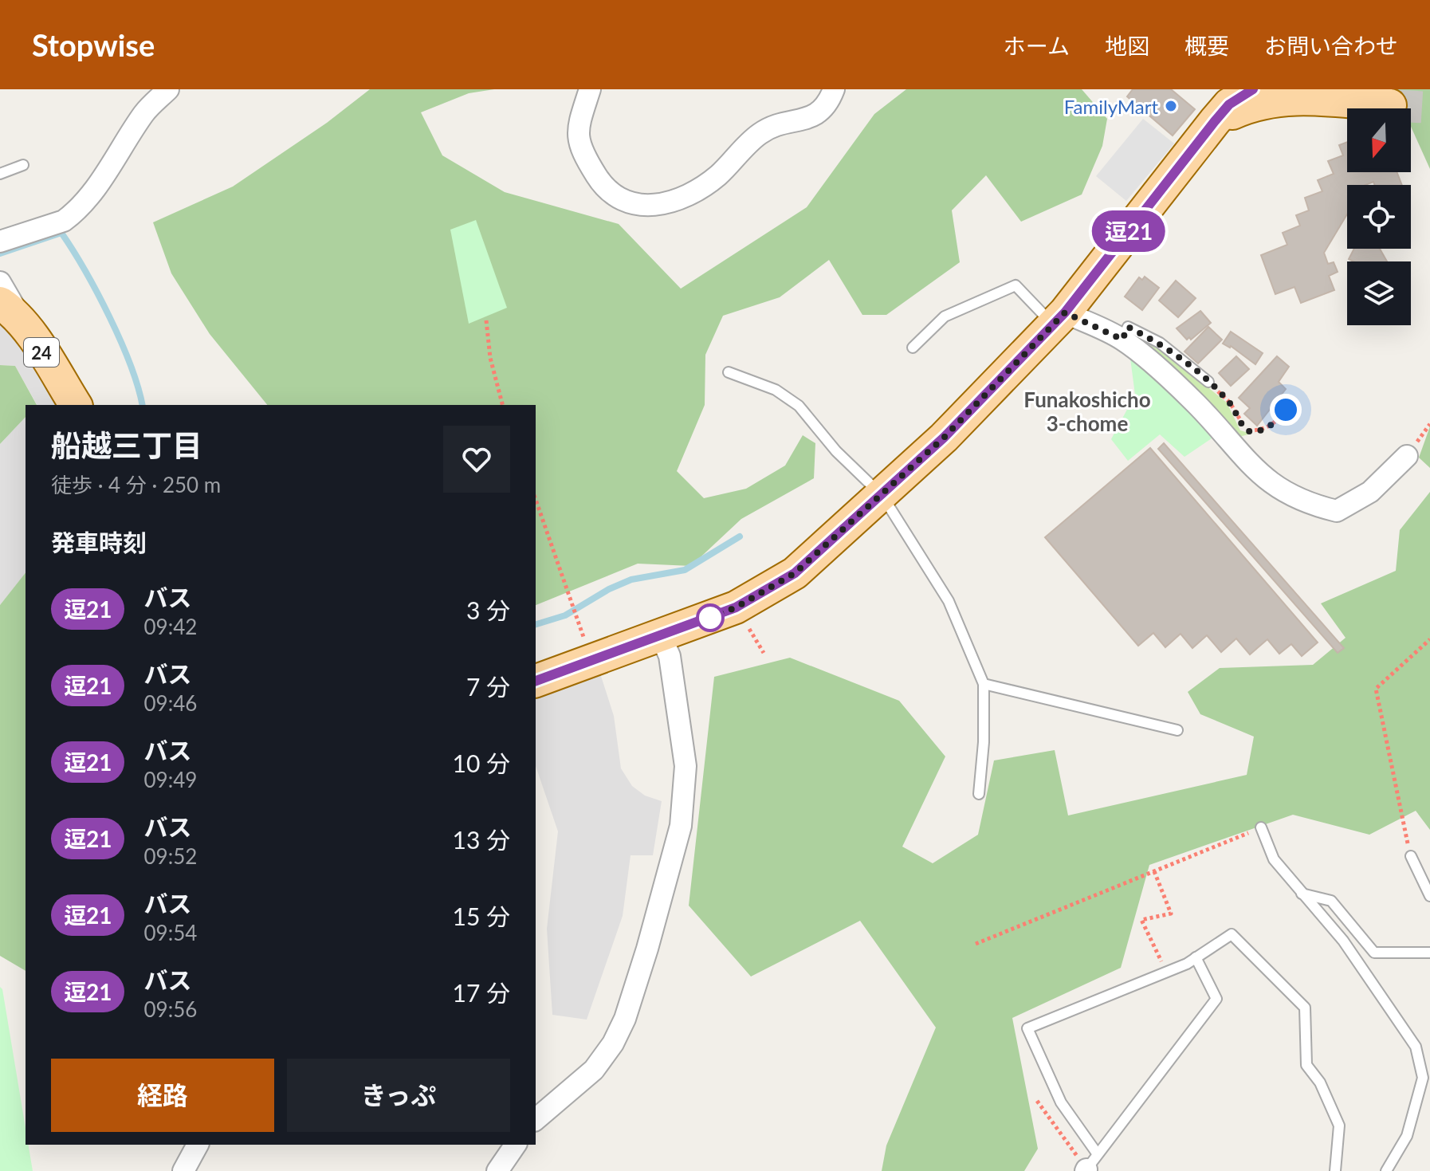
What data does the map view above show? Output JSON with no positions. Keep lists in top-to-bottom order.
{
  "streets": {
    "main road": ["24"]
  },
  "districts": ["Funakoshicho 3-chome"],
  "places": ["FamilyMart"],
  "lines": ["bus line 逗21"],
  "north": "bottom",
  "page": {
    "header": "Stopwise",
    "nav": [
      "ホーム",
      "地図",
      "概要",
      "お問い合わせ"
    ],
    "on_map": "逗21",
    "heading": [
      ["船越三丁目", "徒歩 · 4 分 · 250 m"],
      "発車時刻"
    ],
    "list": [
      {
        "mark": "逗21",
        "name": "バス",
        "note": "09:42",
        "value": "3 分"
      },
      {
        "mark": "逗21",
        "name": "バス",
        "note": "09:46",
        "value": "7 分"
      },
      {
        "mark": "逗21",
        "name": "バス",
        "note": "09:49",
        "value": "10 分"
      },
      {
        "mark": "逗21",
        "name": "バス",
        "note": "09:52",
        "value": "13 分"
      },
      {
        "mark": "逗21",
        "name": "バス",
        "note": "09:54",
        "value": "15 分"
      },
      {
        "mark": "逗21",
        "name": "バス",
        "note": "09:56",
        "value": "17 分"
      }
    ],
    "buttons": ["経路", "きっぷ"]
  }
}
